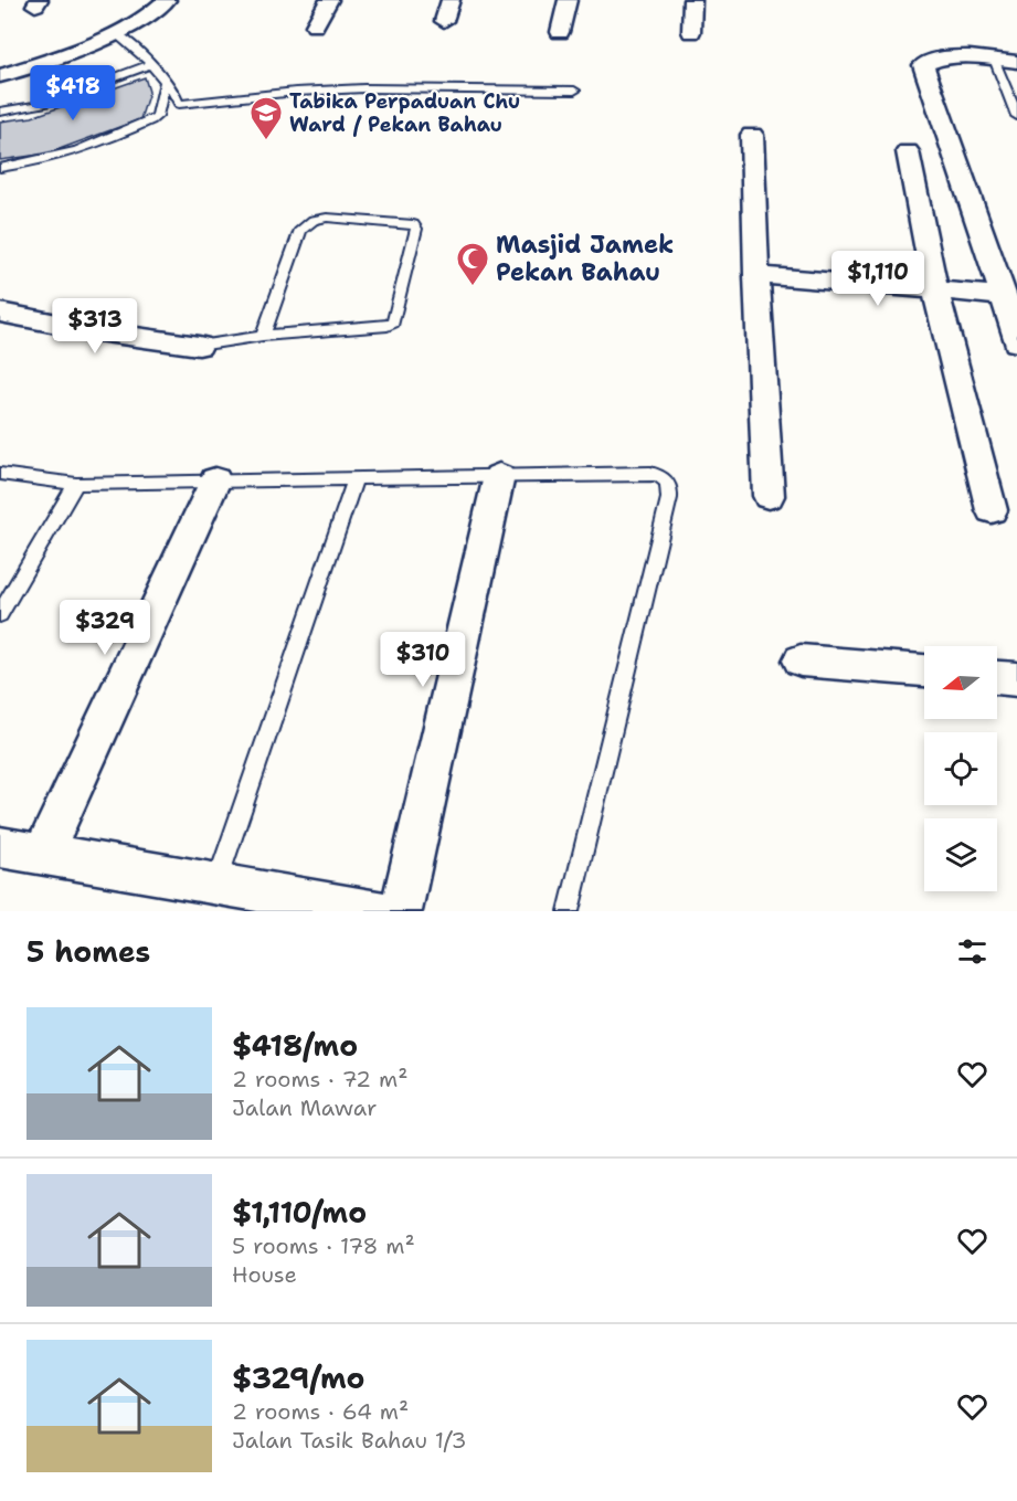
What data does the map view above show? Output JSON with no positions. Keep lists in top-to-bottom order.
{
  "places": {
    "school or university": ["Tabika Perpaduan Chu Ward / Pekan Bahau"],
    "mosque": ["Masjid Jamek Pekan Bahau"]
  },
  "north": "left",
  "page": {
    "price": [
      "$418",
      "$1,110",
      "$313",
      "$329",
      "$310"
    ],
    "heading": "5 homes",
    "list": [
      {
        "name": "$418/mo",
        "note": "2 rooms · 72 m² · Jalan Mawar"
      },
      {
        "name": "$1,110/mo",
        "note": "5 rooms · 178 m² · House"
      },
      {
        "name": "$329/mo",
        "note": "2 rooms · 64 m² · Jalan Tasik Bahau 1/3"
      }
    ]
  }
}
